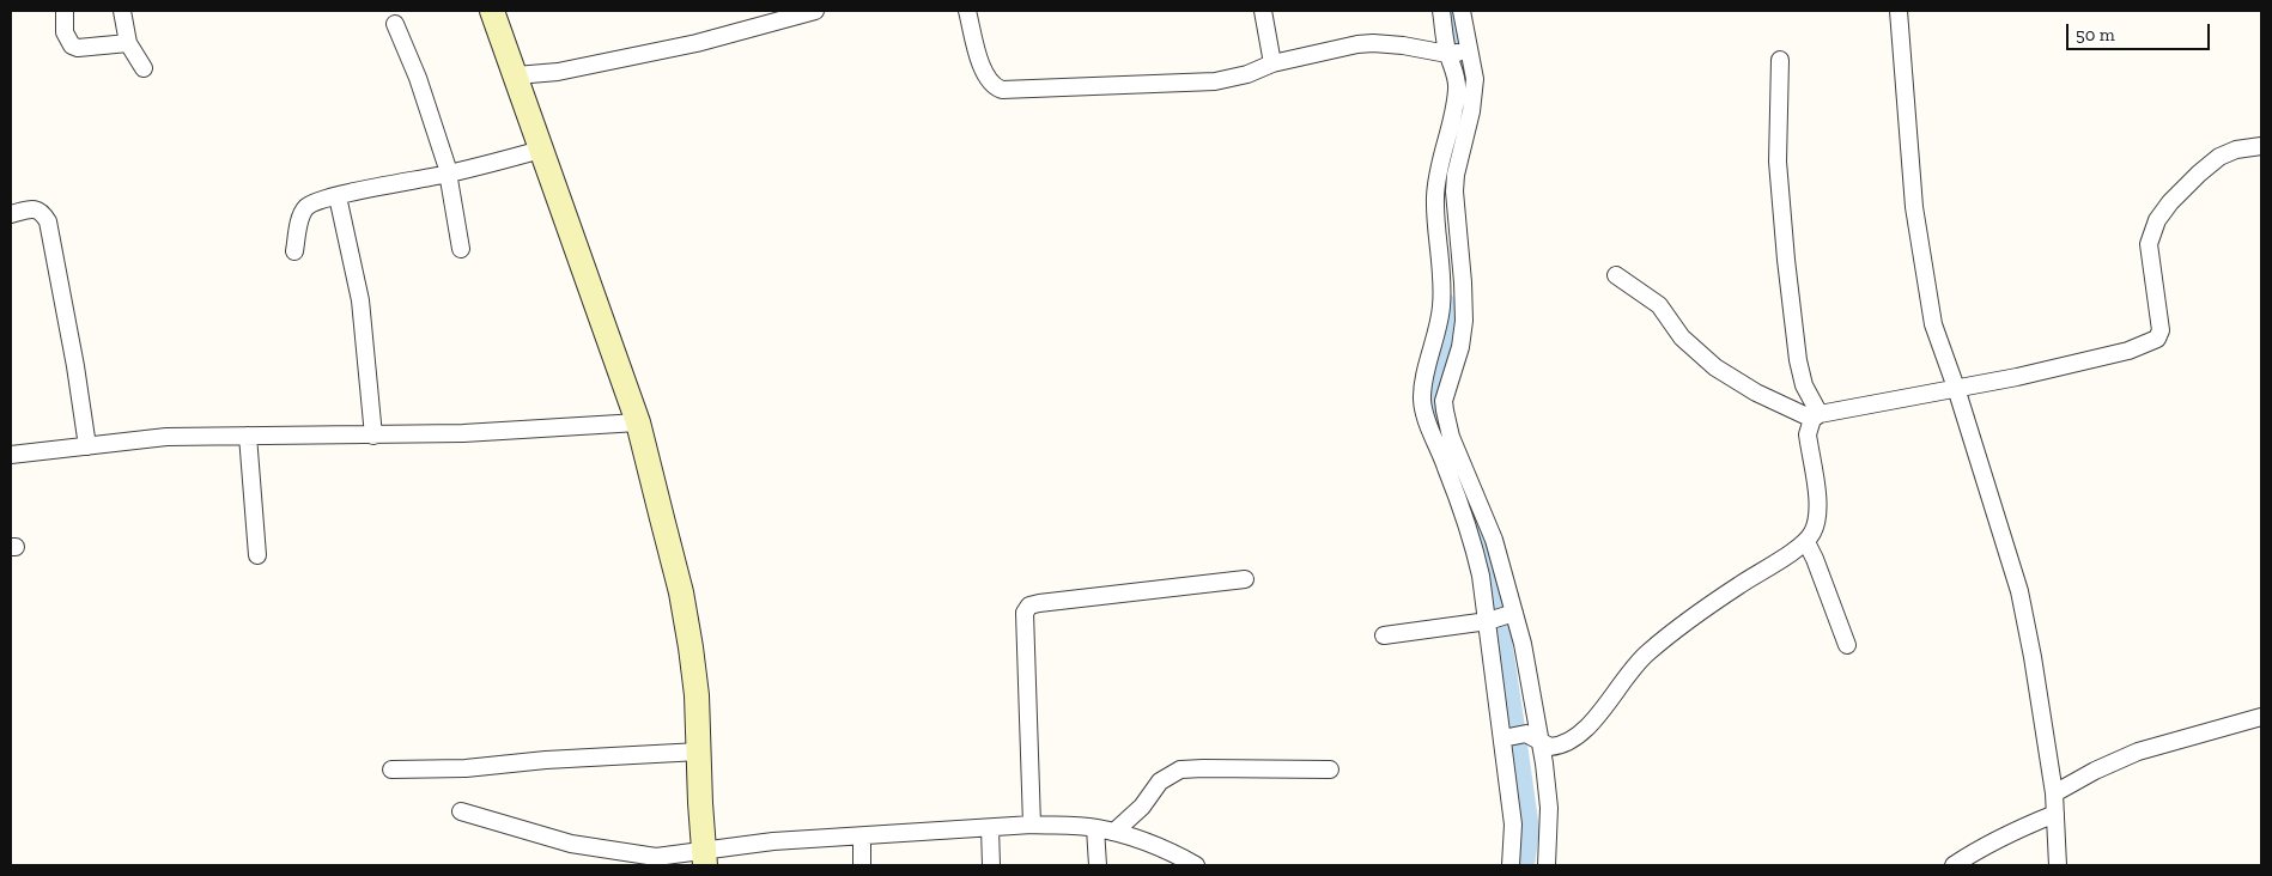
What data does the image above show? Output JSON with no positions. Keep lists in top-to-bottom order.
{
  "scale_bar": "50 m"
}
